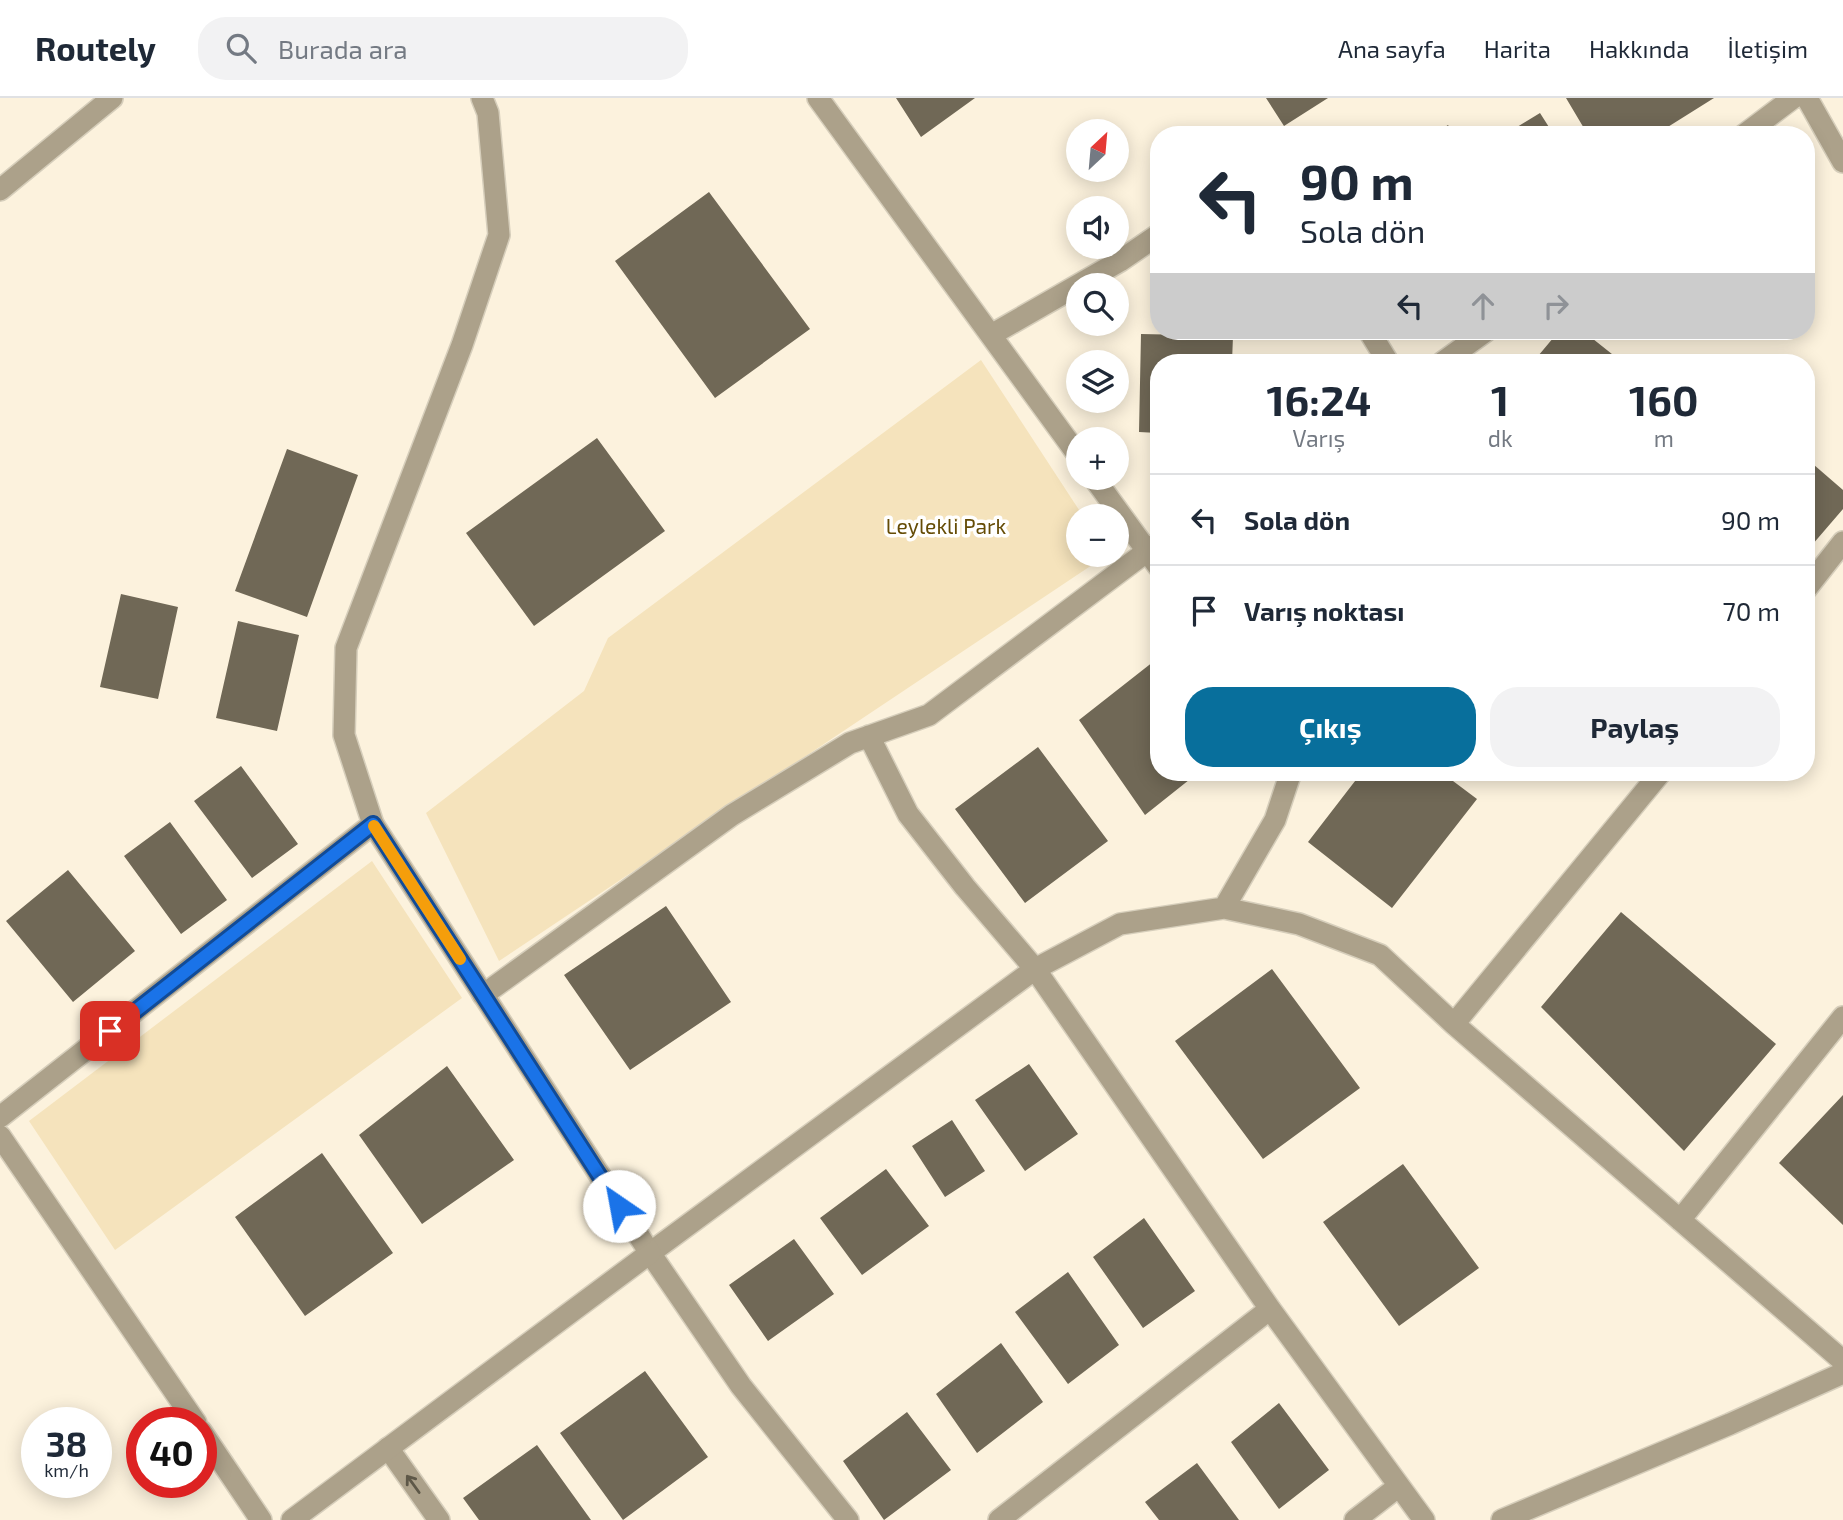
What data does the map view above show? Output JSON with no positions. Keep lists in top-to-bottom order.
{
  "parks": ["Leylekli Park"],
  "north": "top right",
  "page": {
    "header": "Routely",
    "search": "Burada ara",
    "nav": [
      "Ana sayfa",
      "Harita",
      "Hakkında",
      "İletişim"
    ],
    "map_buttons": ["+", "−"],
    "turn": ["90 m", "Sola dön"],
    "eta": [
      "16:24",
      "Varış",
      "1",
      "dk",
      "160",
      "m"
    ],
    "list": [
      {
        "name": "Sola dön",
        "value": "90 m"
      },
      {
        "name": "Varış noktası",
        "value": "70 m"
      }
    ],
    "buttons": ["Çıkış", "Paylaş"],
    "speed": "38 km/h",
    "limit": "40"
  }
}
